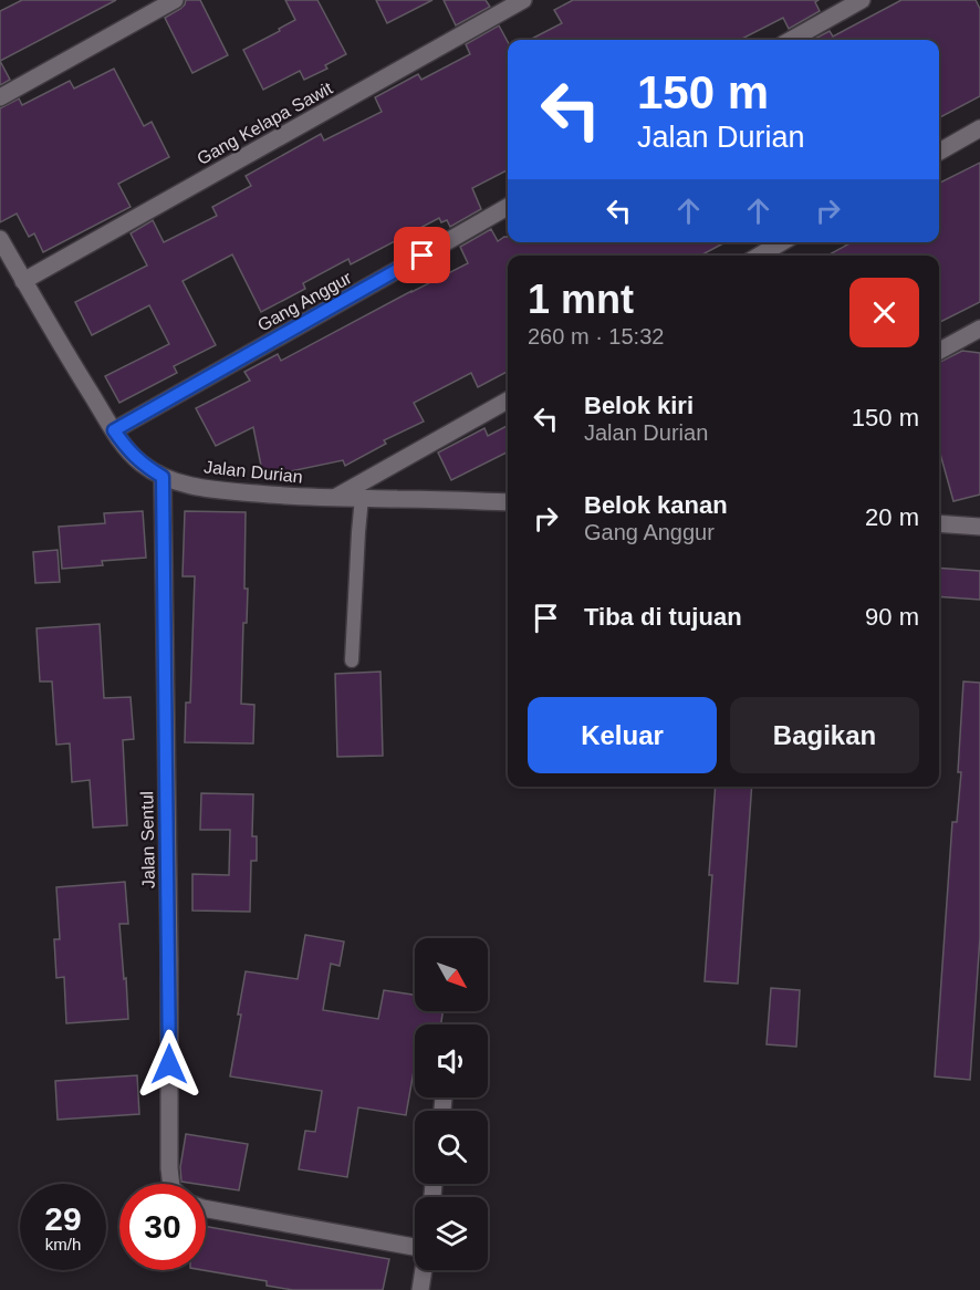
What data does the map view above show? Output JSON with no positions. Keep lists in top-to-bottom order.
{
  "streets": {
    "street": [
      "Gang Kelapa Sawit",
      "Gang Anggur",
      "Jalan Durian",
      "Jalan Sentul"
    ]
  },
  "crossings": [
    ["Gang Kelapa Sawit", "Jalan Durian"],
    ["Gang Anggur", "Jalan Durian"],
    ["Jalan Durian", "Jalan Sentul"]
  ],
  "north": "bottom right",
  "page": {
    "turn": ["150 m", "Jalan Durian"],
    "heading": ["1 mnt", "260 m · 15:32"],
    "list": [
      {
        "name": "Belok kiri",
        "note": "Jalan Durian",
        "value": "150 m"
      },
      {
        "name": "Belok kanan",
        "note": "Gang Anggur",
        "value": "20 m"
      },
      {
        "name": "Tiba di tujuan",
        "value": "90 m"
      }
    ],
    "buttons": ["Keluar", "Bagikan"],
    "speed": "29 km/h",
    "limit": "30"
  }
}
